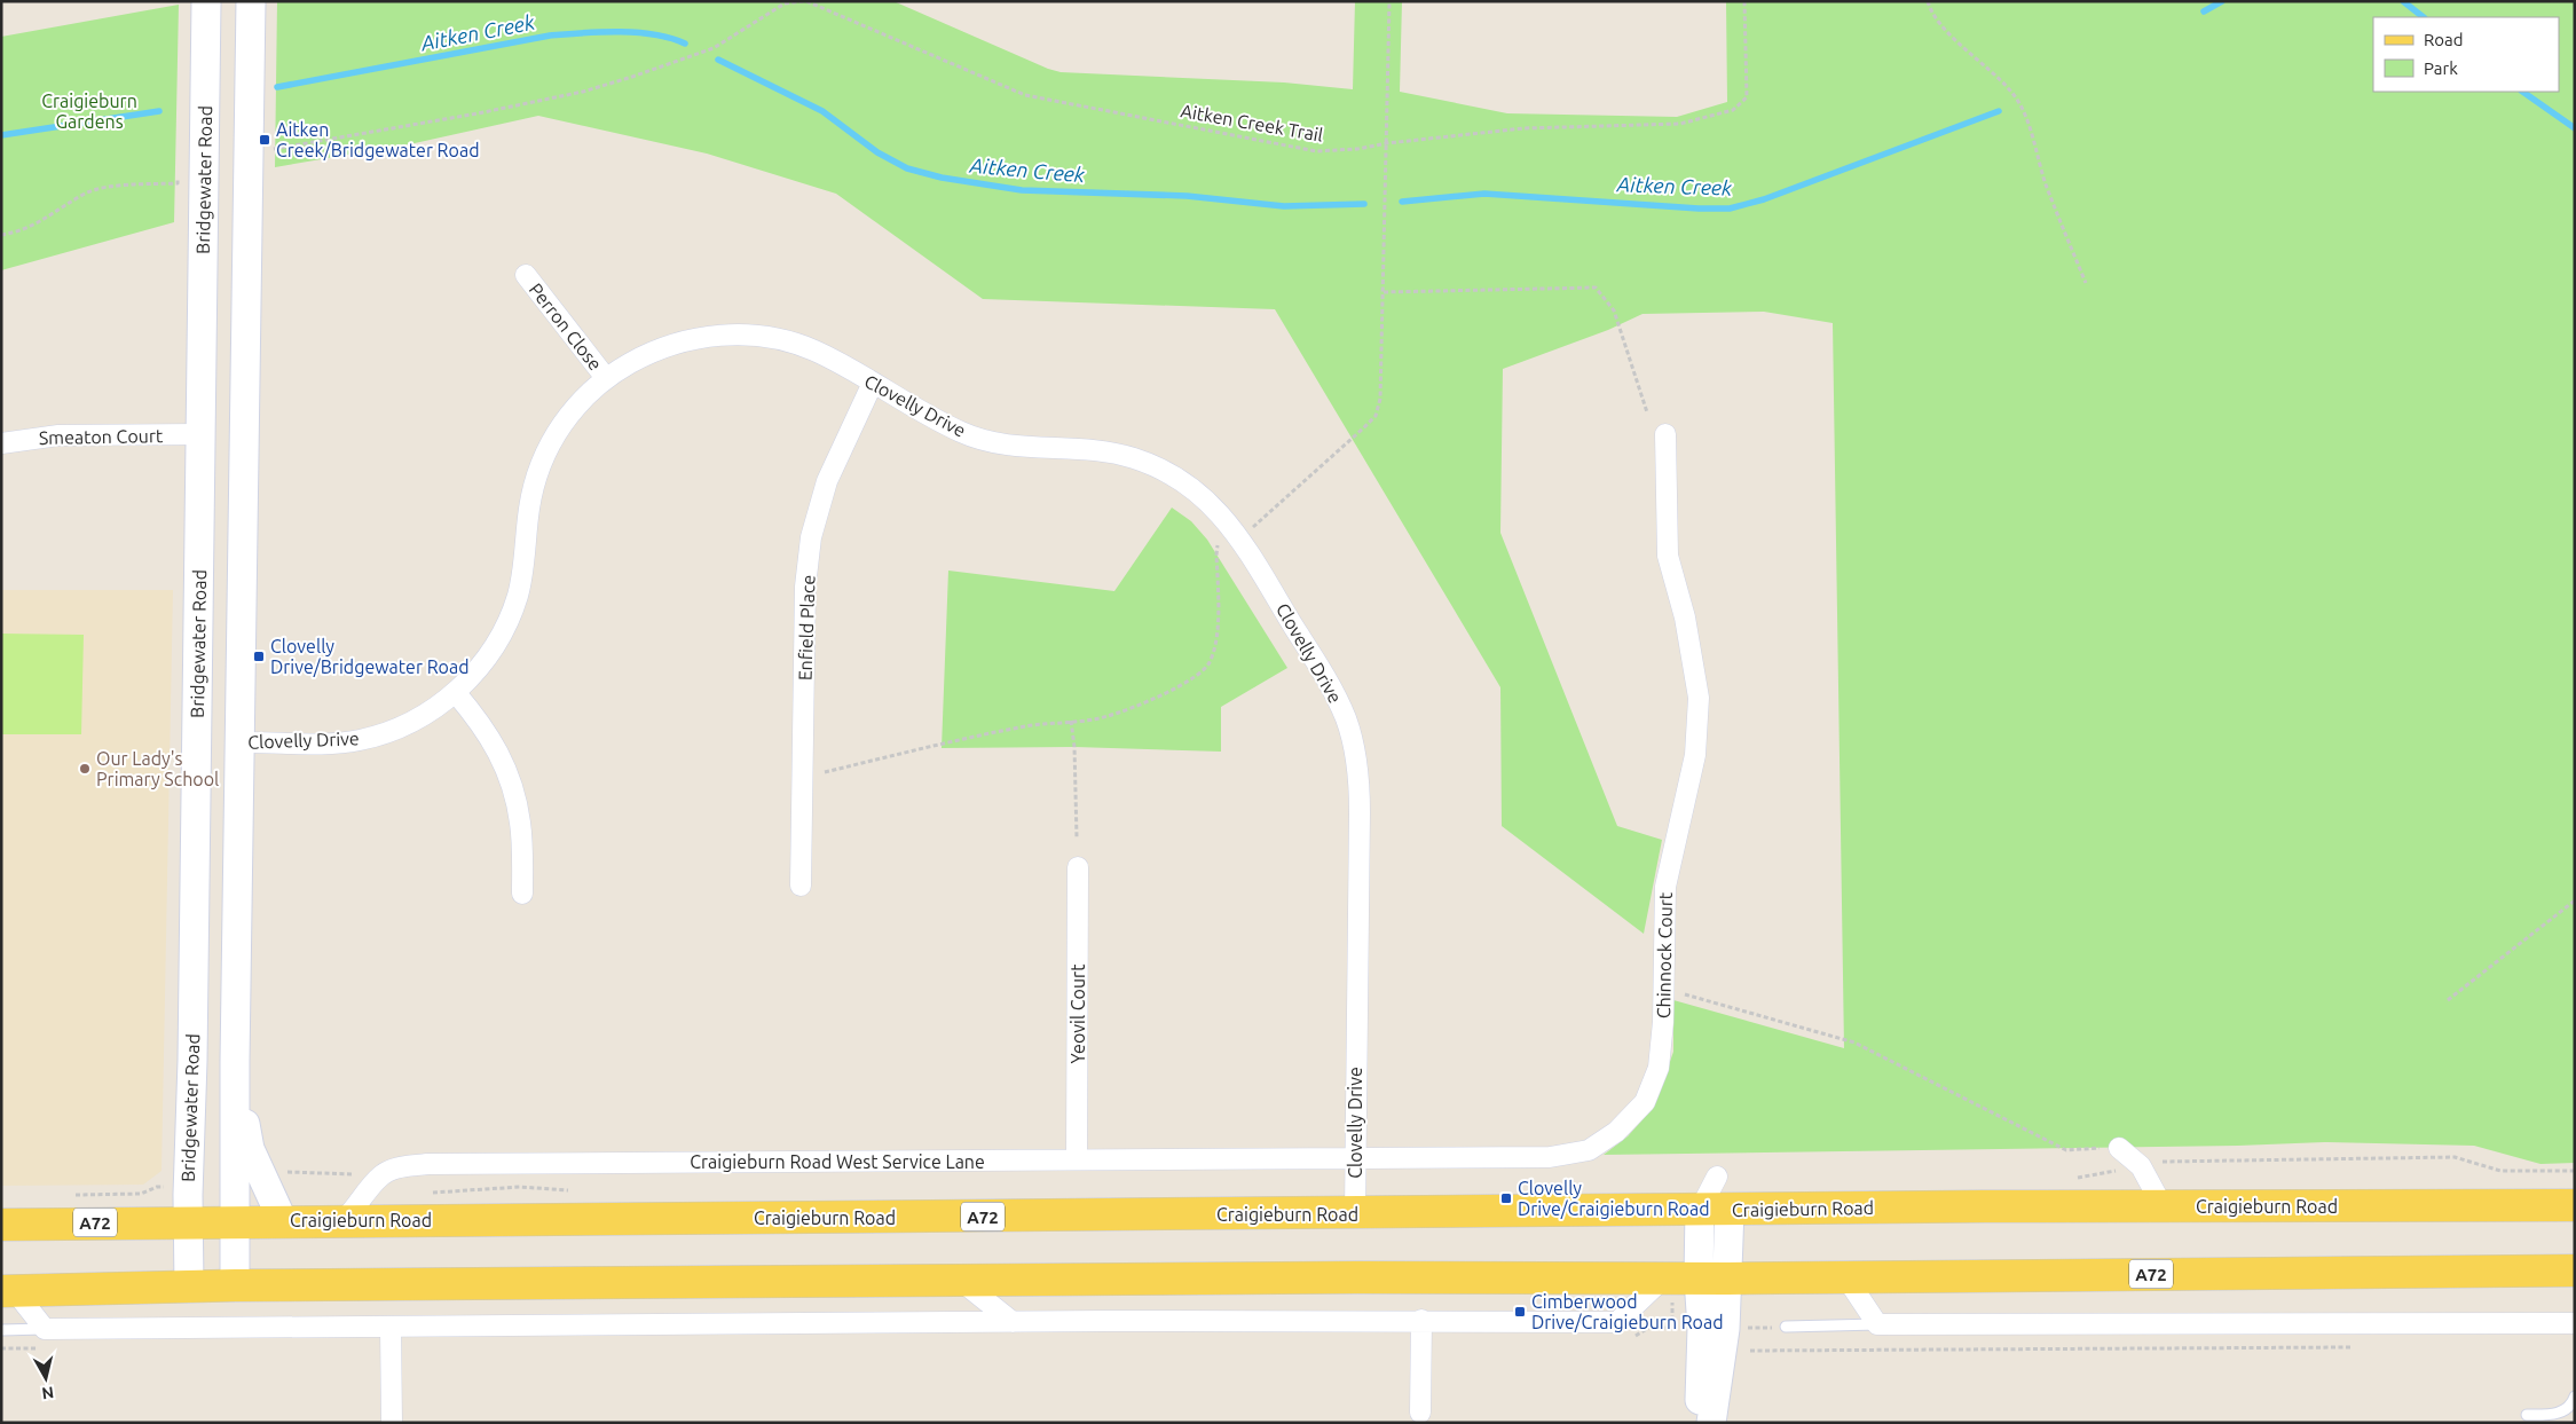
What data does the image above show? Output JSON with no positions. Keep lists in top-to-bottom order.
{
  "streets": {
    "main road": ["Craigieburn Road", "A72"],
    "street": [
      "Bridgewater Road",
      "Perron Close",
      "Clovelly Drive",
      "Smeaton Court",
      "Enfield Place",
      "Chinnock Court",
      "Yeovil Court",
      "Craigieburn Road West Service Lane"
    ],
    "path": ["Aitken Creek Trail"]
  },
  "crossings": [
    ["Bridgewater Road", "Clovelly Drive"],
    ["Bridgewater Road", "Smeaton Court"],
    ["Bridgewater Road", "Craigieburn Road"],
    ["Bridgewater Road", "A72"],
    ["Perron Close", "Clovelly Drive"],
    ["Clovelly Drive", "Enfield Place"],
    ["Clovelly Drive", "Chinnock Court"],
    ["Clovelly Drive", "Craigieburn Road West Service Lane"],
    ["Clovelly Drive", "Craigieburn Road"],
    ["Chinnock Court", "Craigieburn Road West Service Lane"],
    ["Yeovil Court", "Craigieburn Road West Service Lane"],
    ["Craigieburn Road West Service Lane", "Craigieburn Road"]
  ],
  "water": ["Aitken Creek"],
  "parks": ["Craigieburn Gardens"],
  "places": {
    "transit": [
      "Aitken Creek/Bridgewater Road",
      "Clovelly Drive/Bridgewater Road",
      "Clovelly Drive/Craigieburn Road",
      "Cimberwood Drive/Craigieburn Road"
    ],
    "other": ["Our Lady's Primary School"]
  },
  "legend": ["Road", "Park"],
  "north": "bottom"
}
